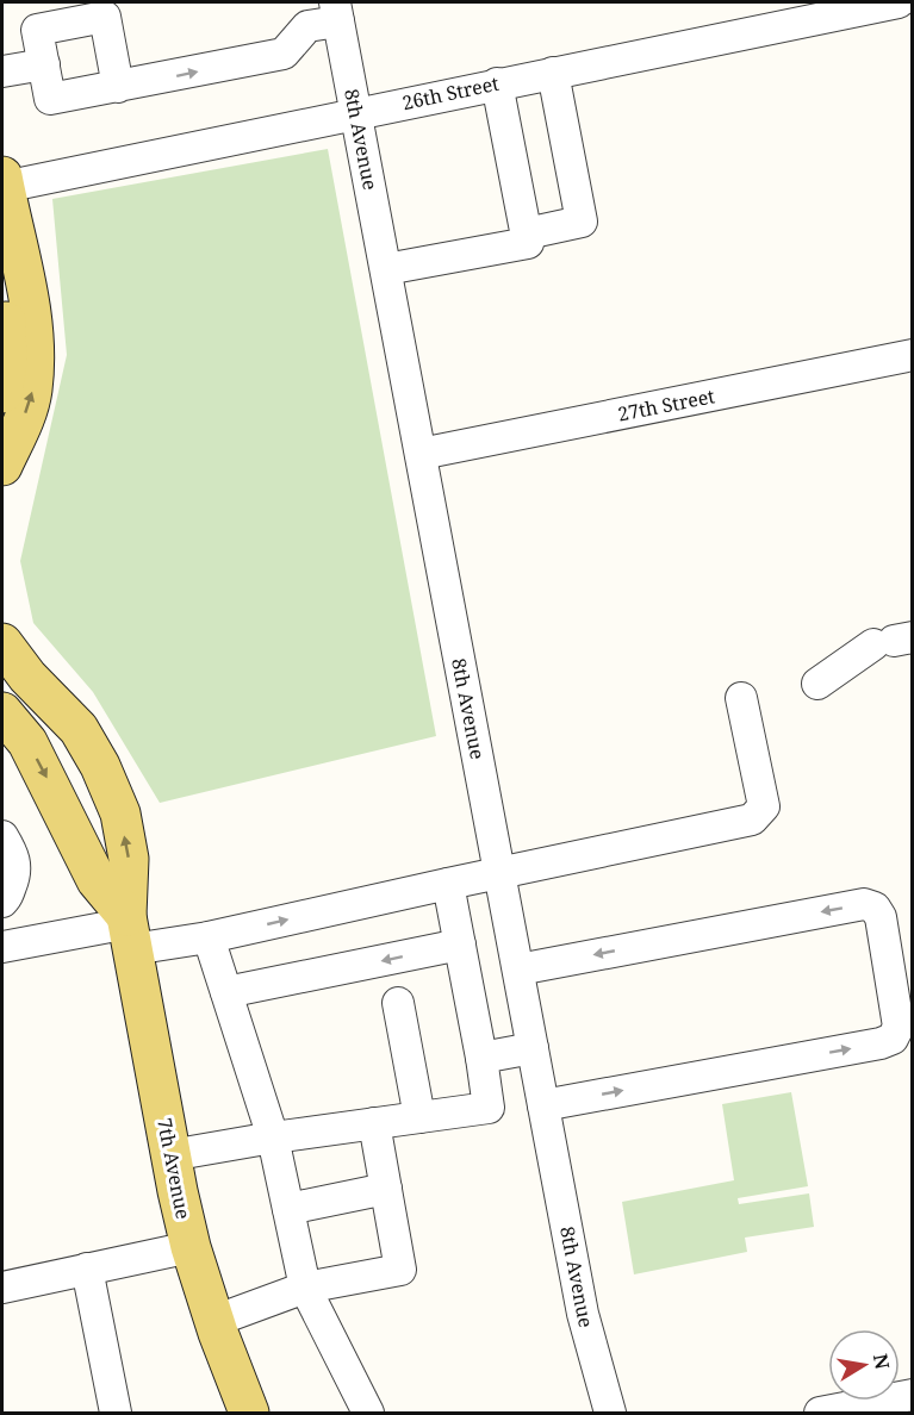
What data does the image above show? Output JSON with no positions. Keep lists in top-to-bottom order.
{
  "streets": {
    "main road": ["7th Avenue"],
    "street": ["26th Street", "8th Avenue", "27th Street"]
  },
  "crossings": [
    ["26th Street", "8th Avenue"],
    ["8th Avenue", "27th Street"]
  ],
  "north": "right"
}
